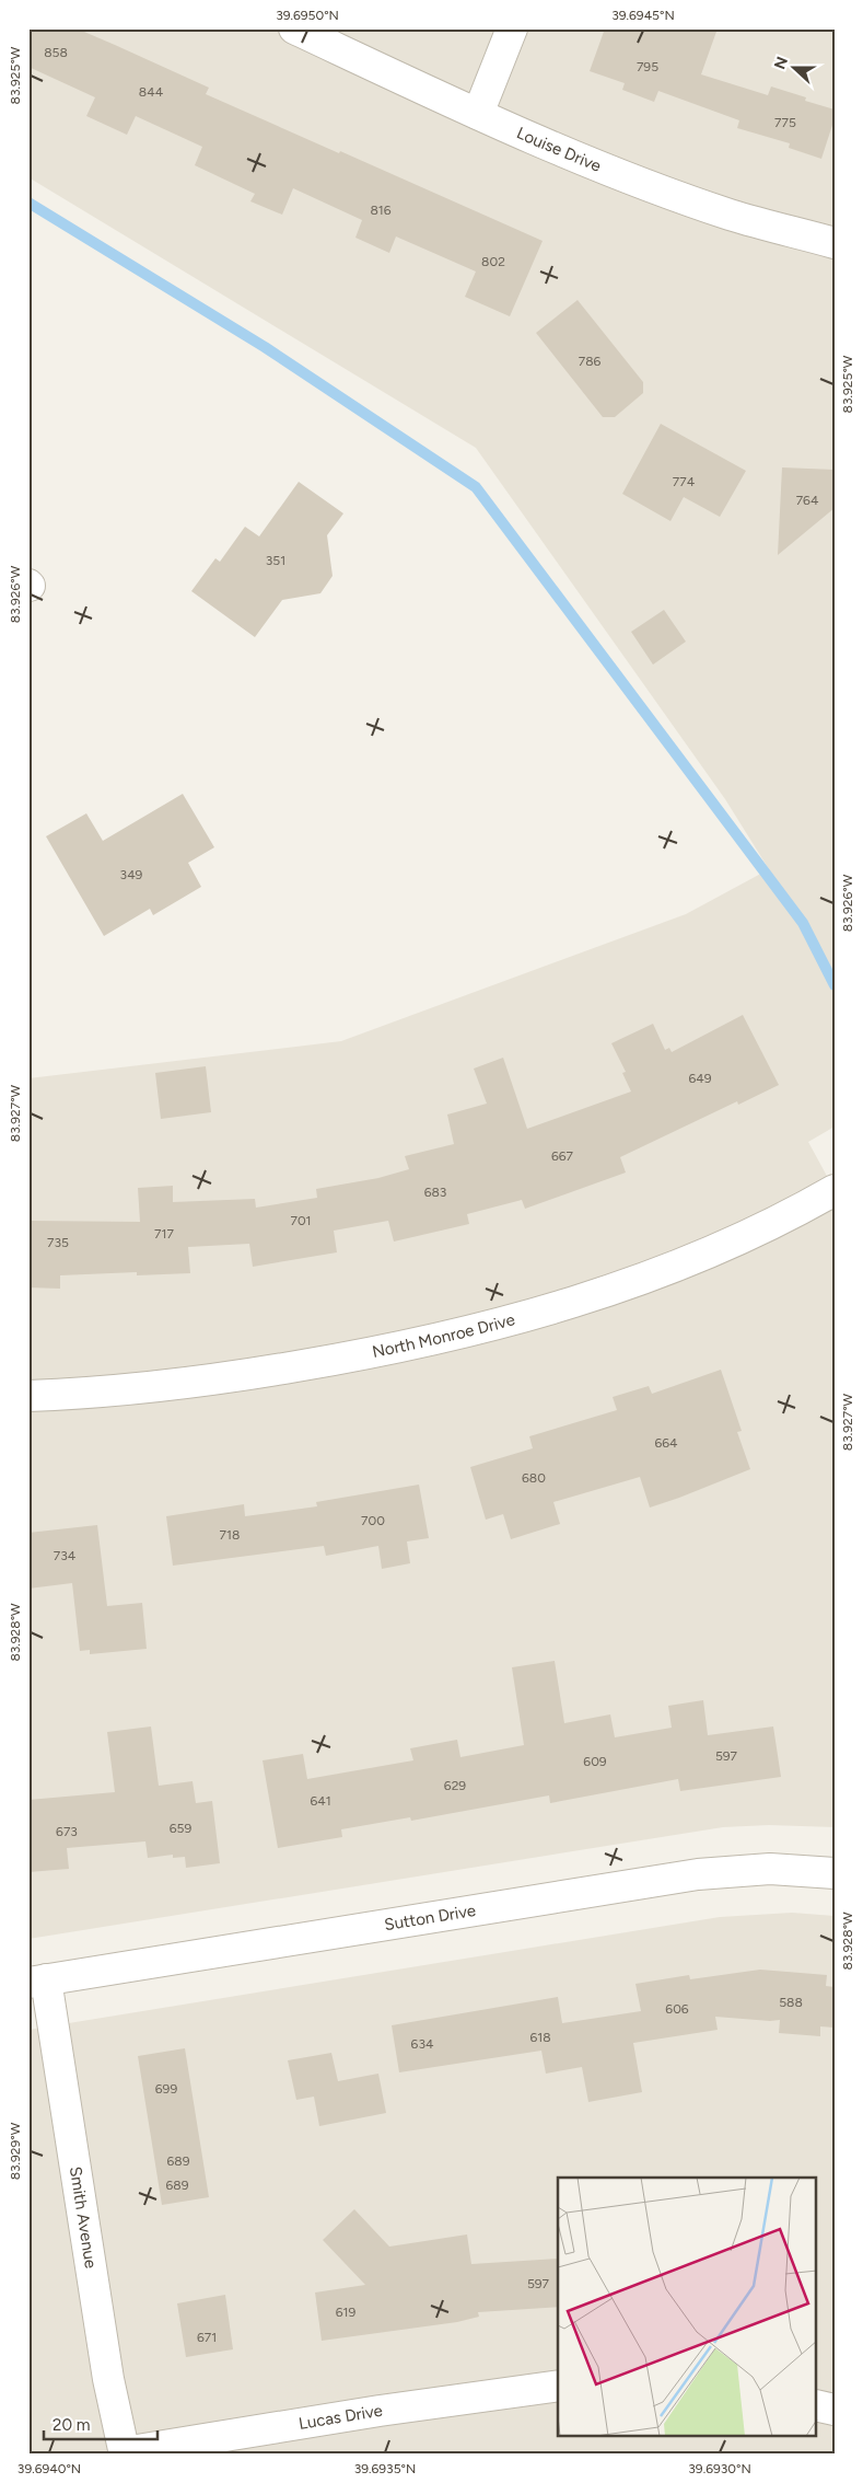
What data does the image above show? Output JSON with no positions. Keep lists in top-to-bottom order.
{
  "streets": {
    "street": [
      "Louise Drive",
      "North Monroe Drive",
      "Sutton Drive",
      "Smith Avenue",
      "Lucas Drive"
    ]
  },
  "crossings": [
    ["Sutton Drive", "Smith Avenue"],
    ["Smith Avenue", "Lucas Drive"]
  ],
  "house_numbers": [
    "858",
    "795",
    "844",
    "775",
    "816",
    "802",
    "786",
    "774",
    "764",
    "351",
    "349",
    "649",
    "667",
    "683",
    "701",
    "717",
    "735",
    "664",
    "680",
    "700",
    "718",
    "734",
    "597",
    "609",
    "629",
    "641",
    "659",
    "673",
    "588",
    "606",
    "618",
    "634",
    "699",
    "689",
    "689",
    "597",
    "619",
    "671"
  ],
  "scale_bar": "20 m",
  "north": "left",
  "coordinates": [
    "39.6950°N",
    "39.6945°N",
    "83.925°W",
    "83.926°W",
    "83.927°W",
    "83.928°W",
    "83.929°W",
    "39.6940°N",
    "39.6935°N",
    "39.6930°N"
  ]
}
